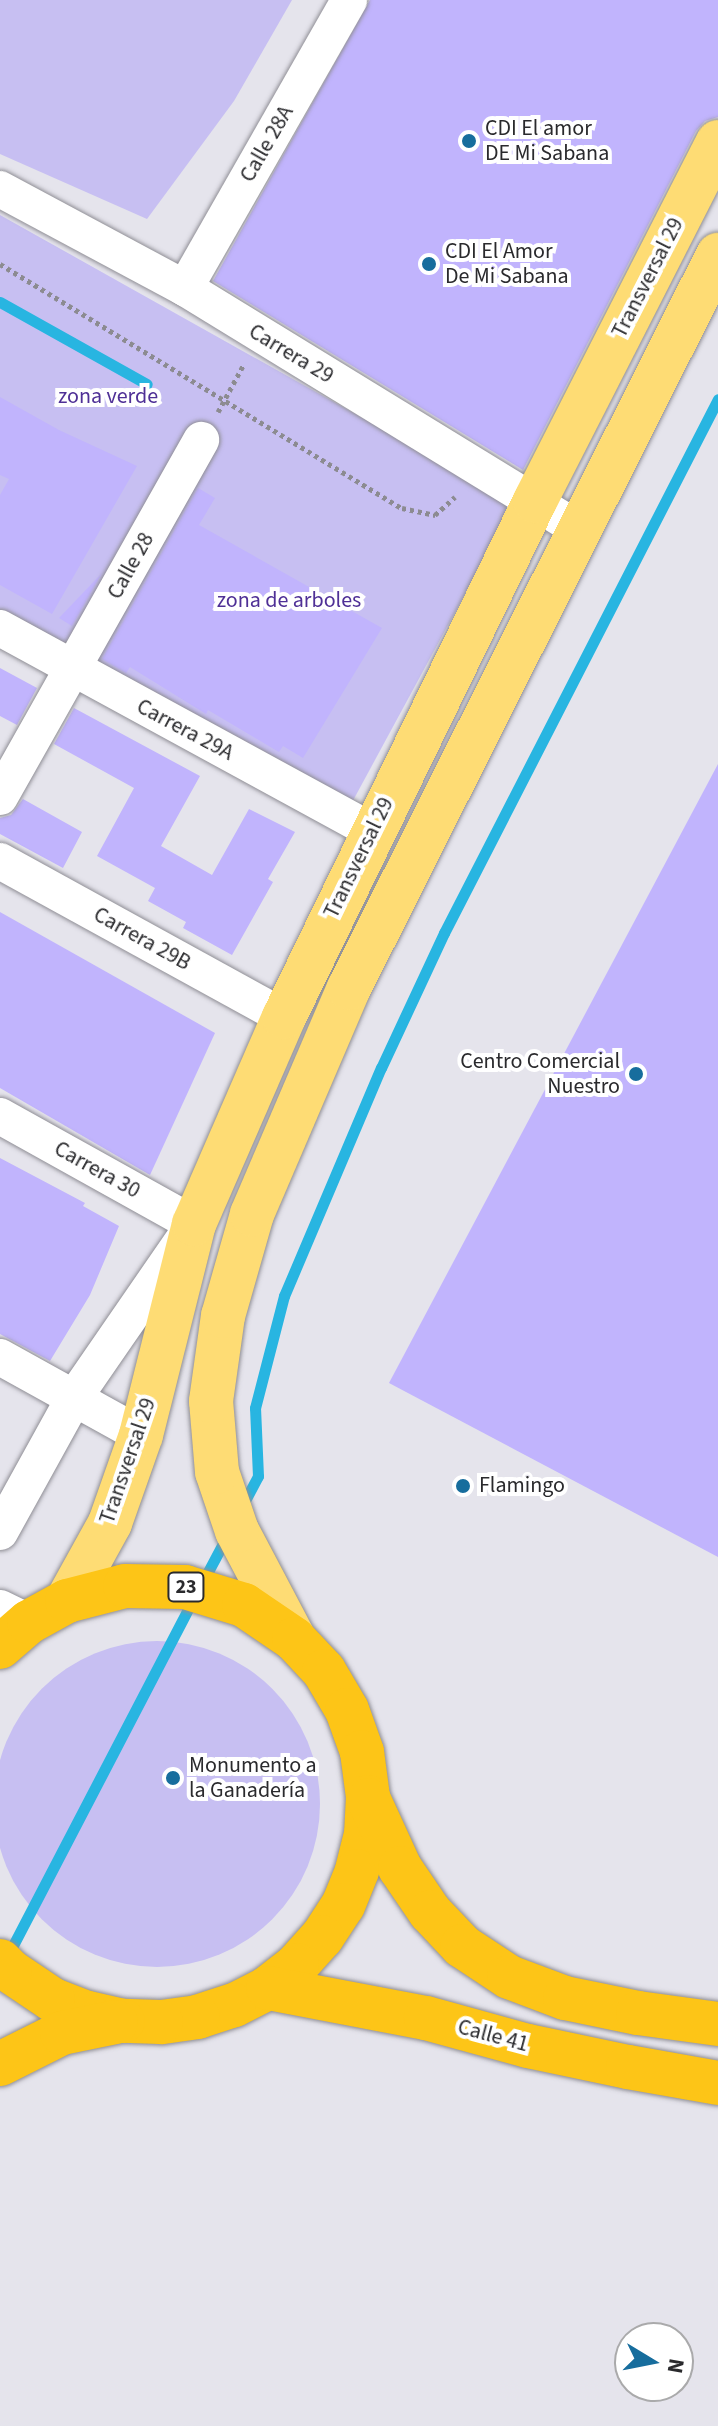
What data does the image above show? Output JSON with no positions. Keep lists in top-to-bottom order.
{
  "streets": {
    "highway": ["23", "Calle 41"],
    "main road": ["Transversal 29"],
    "street": [
      "Calle 28A",
      "Carrera 29",
      "Calle 28",
      "Carrera 29A",
      "Carrera 29B",
      "Carrera 30"
    ]
  },
  "crossings": [
    ["Calle 28A", "Carrera 29"],
    ["Transversal 29", "Carrera 29"],
    ["Transversal 29", "Carrera 29A"],
    ["Transversal 29", "Carrera 29B"],
    ["Transversal 29", "Carrera 30"],
    ["Transversal 29", "23"],
    ["Calle 28", "Carrera 29A"],
    ["23", "Calle 41"]
  ],
  "parks": ["zona verde", "zona de arboles"],
  "places": [
    "CDI El amor DE Mi Sabana",
    "CDI El Amor De Mi Sabana",
    "Centro Comercial Nuestro",
    "Flamingo",
    "Monumento a la Ganadería"
  ],
  "north": "right"
}
